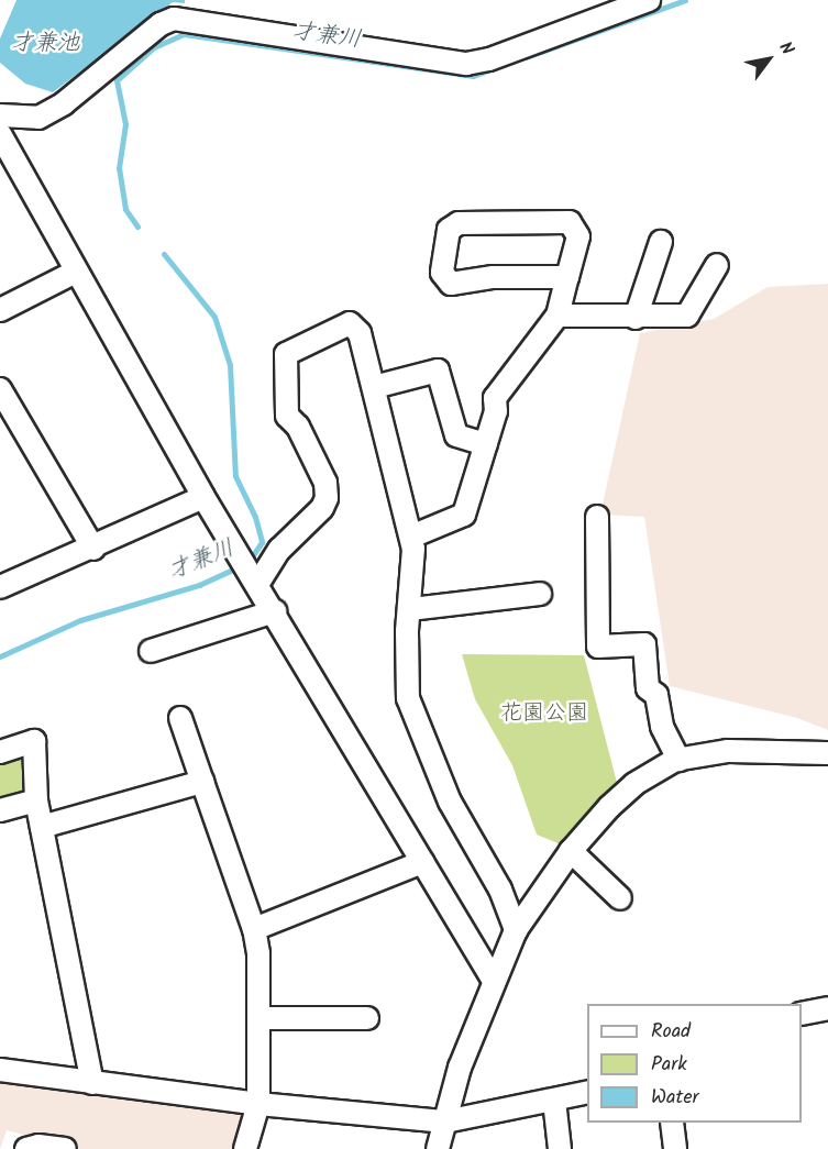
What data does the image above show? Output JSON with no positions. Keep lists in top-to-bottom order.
{
  "water": ["才兼川", "才兼池"],
  "parks": ["花園公園"],
  "legend": ["Road", "Park", "Water"],
  "north": "top right"
}
